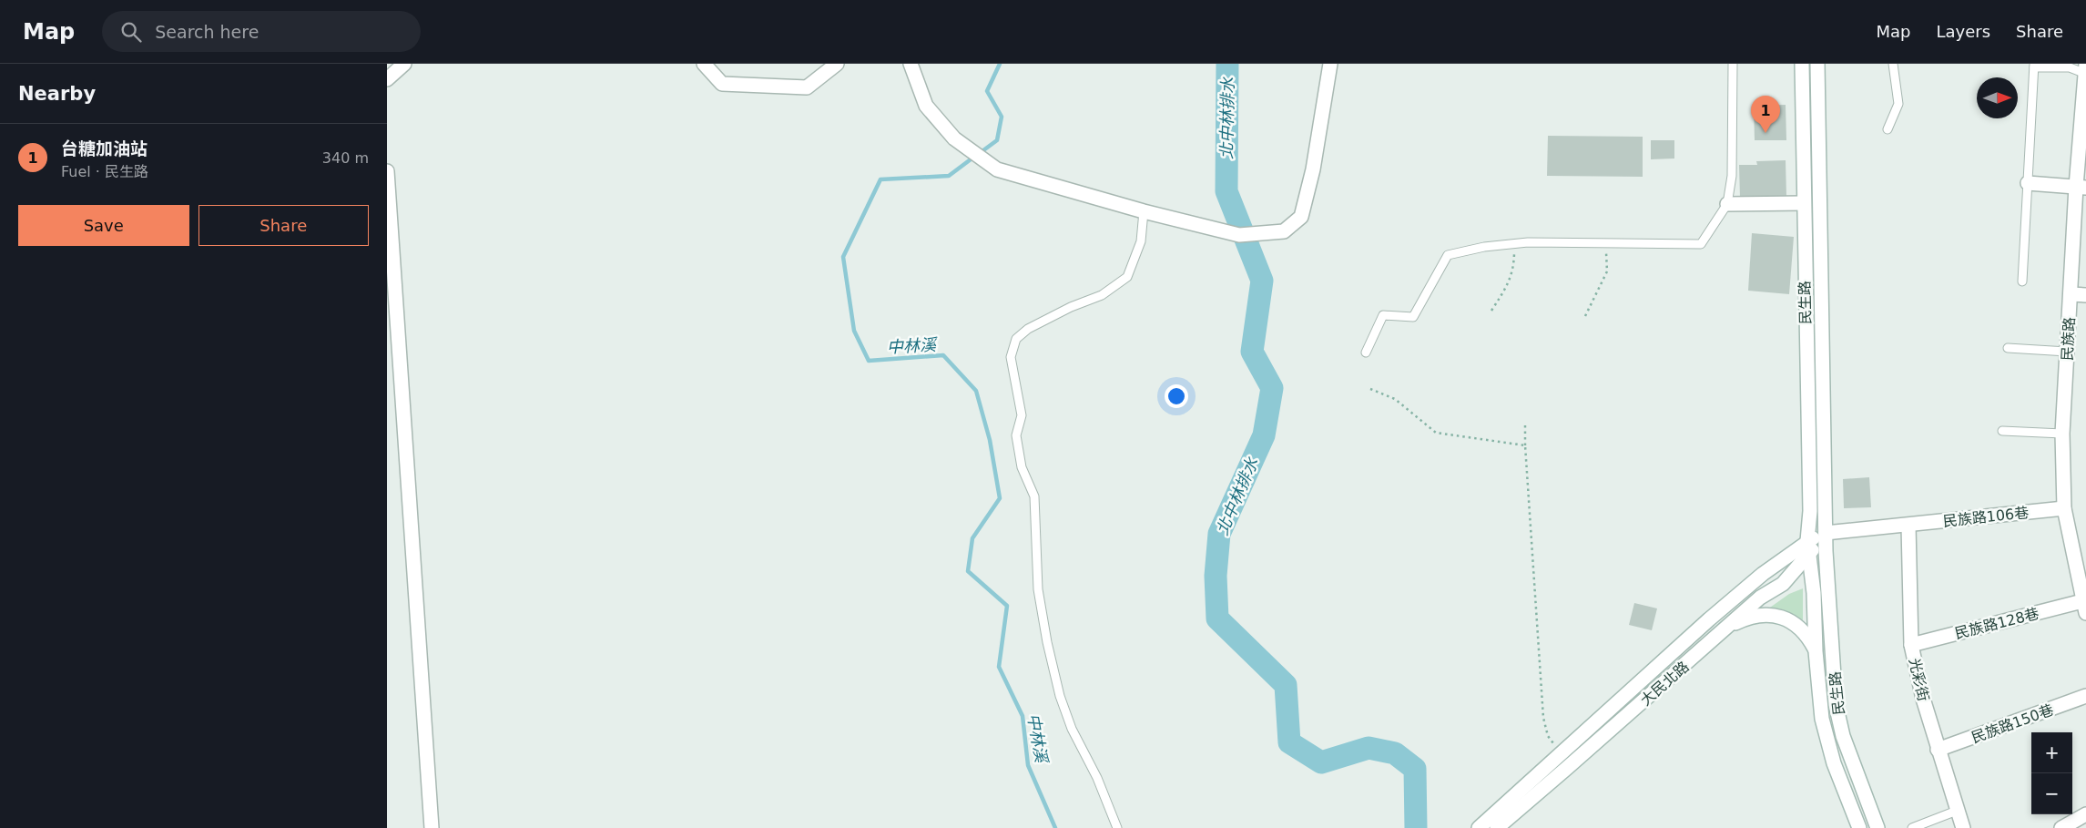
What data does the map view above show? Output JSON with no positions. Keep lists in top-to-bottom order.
{
  "streets": {
    "street": [
      "民生路",
      "民族路",
      "民族路106巷",
      "民族路128巷",
      "光彩街",
      "大民北路",
      "民族路150巷"
    ]
  },
  "crossings": [
    ["民生路", "民族路106巷"],
    ["民生路", "大民北路"],
    ["民族路", "民族路106巷"],
    ["民族路", "民族路128巷"],
    ["民族路106巷", "光彩街"],
    ["民族路106巷", "大民北路"],
    ["民族路128巷", "光彩街"],
    ["光彩街", "民族路150巷"]
  ],
  "water": ["北中林排水", "中林溪"],
  "north": "right",
  "page": {
    "header": "Map",
    "search": "Search here",
    "nav": ["Map", "Layers", "Share"],
    "heading": "Nearby",
    "pins": "1",
    "list": [
      {
        "mark": "1",
        "name": "台糖加油站",
        "note": "Fuel · 民生路",
        "value": "340 m"
      }
    ],
    "buttons": ["Save", "Share"],
    "map_buttons": ["+", "−"]
  }
}
